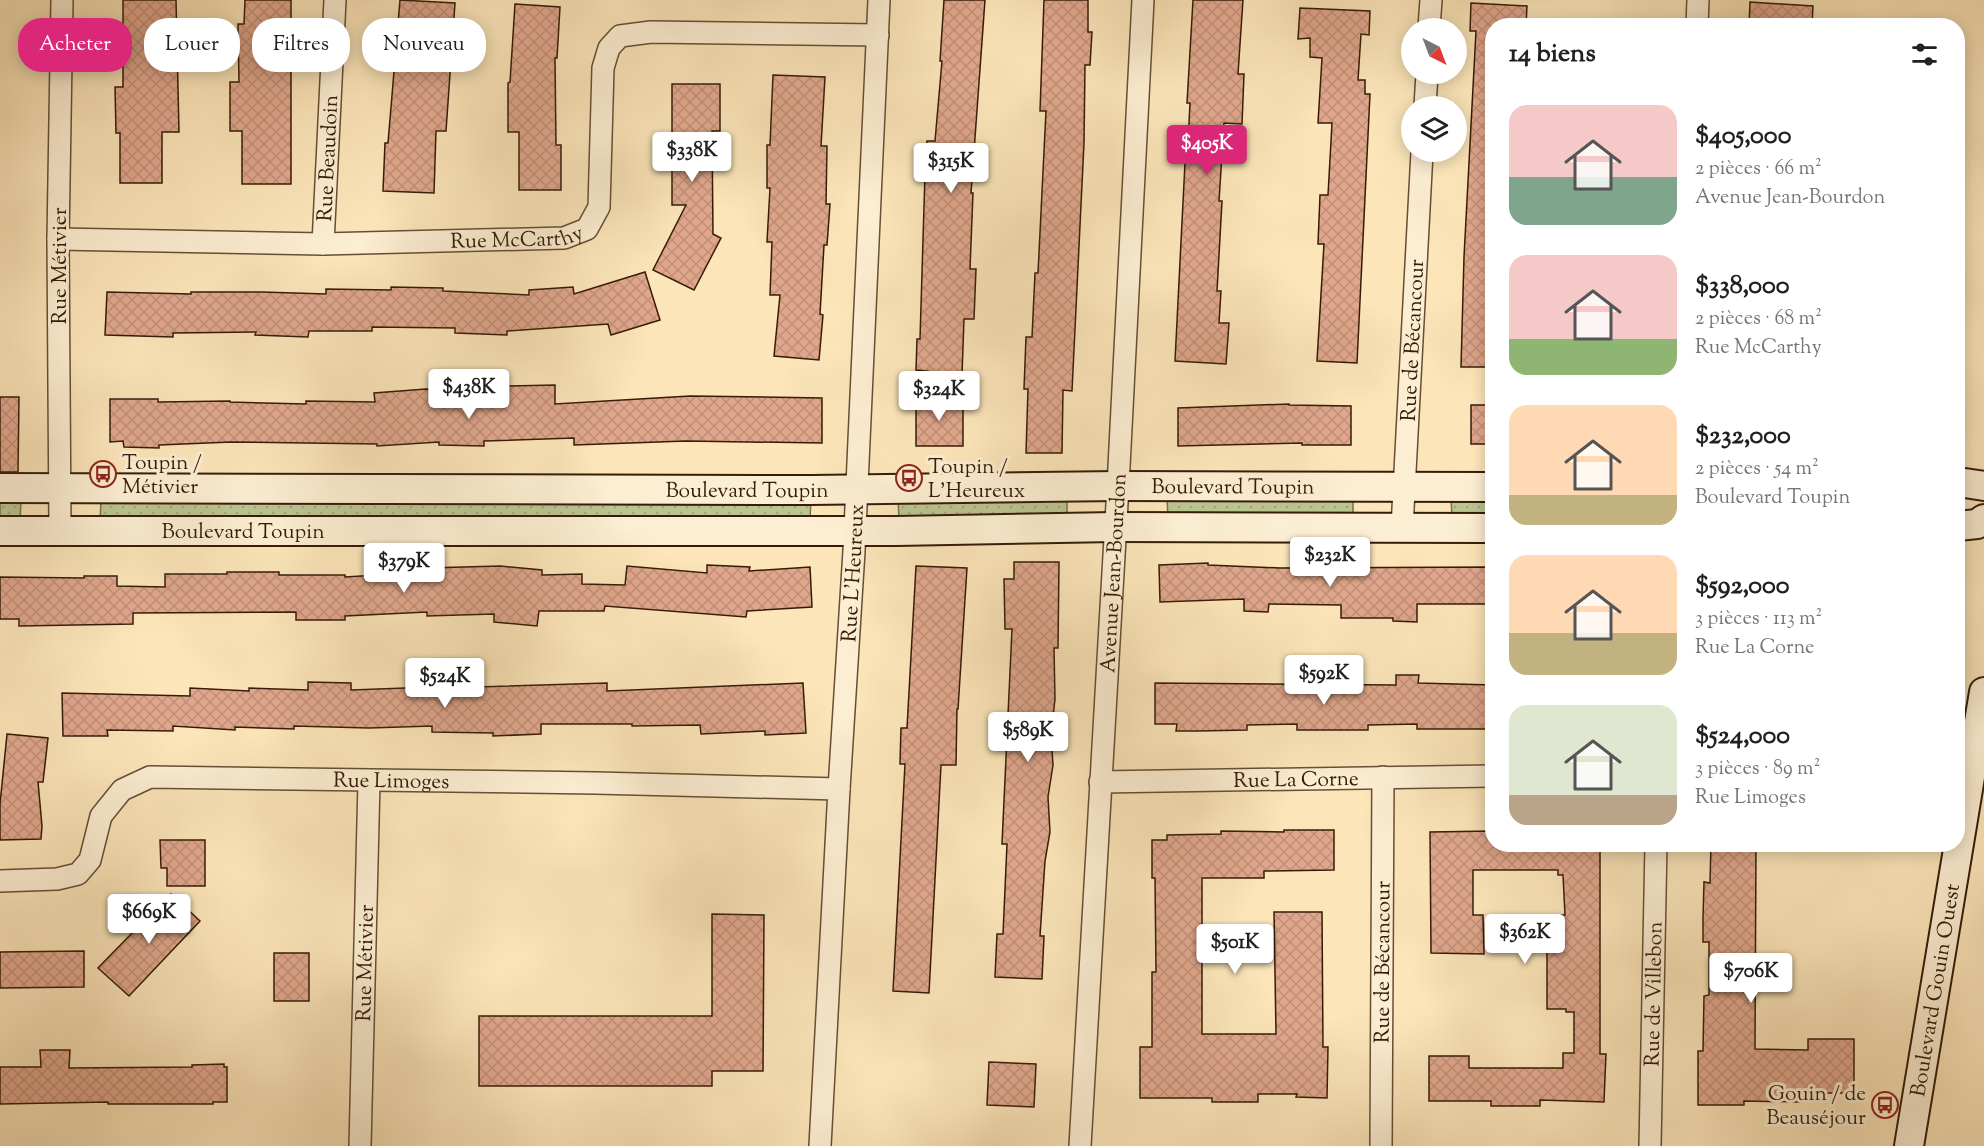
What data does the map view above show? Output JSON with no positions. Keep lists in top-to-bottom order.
{
  "streets": {
    "street": [
      "Rue Beaudoin",
      "Rue McCarthy",
      "Rue Métivier",
      "Rue de Bécancour",
      "Boulevard Toupin",
      "Rue L'Heureux",
      "Avenue Jean-Bourdon",
      "Rue La Corne",
      "Rue Limoges",
      "Boulevard Gouin Ouest",
      "Rue de Villebon"
    ]
  },
  "crossings": [
    ["Rue Beaudoin", "Rue McCarthy"],
    ["Rue McCarthy", "Rue Métivier"],
    ["Rue McCarthy", "Rue L'Heureux"],
    ["Rue Métivier", "Boulevard Toupin"],
    ["Rue Métivier", "Rue Limoges"],
    ["Rue de Bécancour", "Boulevard Toupin"],
    ["Rue de Bécancour", "Rue La Corne"],
    ["Boulevard Toupin", "Rue L'Heureux"],
    ["Boulevard Toupin", "Avenue Jean-Bourdon"],
    ["Rue L'Heureux", "Rue Limoges"],
    ["Avenue Jean-Bourdon", "Rue La Corne"]
  ],
  "places": {
    "bus stop": ["Toupin / Métivier", "Toupin / L'Heureux", "Gouin / de Beauséjour"]
  },
  "north": "bottom right",
  "page": {
    "chip": [
      "Acheter",
      "Louer",
      "Filtres",
      "Nouveau"
    ],
    "heading": "14 biens",
    "list": [
      {
        "name": "$405,000",
        "note": "2 pièces · 66 m² · Avenue Jean-Bourdon"
      },
      {
        "name": "$338,000",
        "note": "2 pièces · 68 m² · Rue McCarthy"
      },
      {
        "name": "$232,000",
        "note": "2 pièces · 54 m² · Boulevard Toupin"
      },
      {
        "name": "$592,000",
        "note": "3 pièces · 113 m² · Rue La Corne"
      },
      {
        "name": "$524,000",
        "note": "3 pièces · 89 m² · Rue Limoges"
      }
    ],
    "price": [
      "$405K",
      "$338K",
      "$315K",
      "$438K",
      "$324K",
      "$232K",
      "$379K",
      "$592K",
      "$524K",
      "$589K",
      "$669K",
      "$362K",
      "$501K",
      "$706K"
    ]
  }
}
